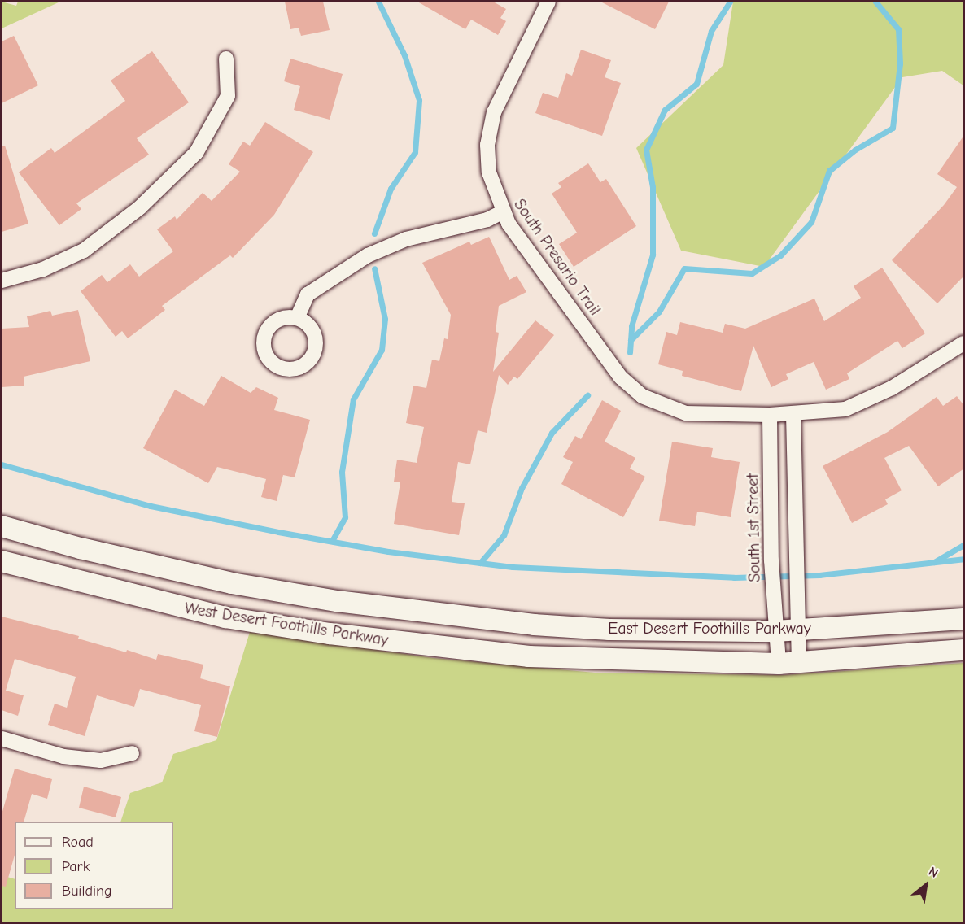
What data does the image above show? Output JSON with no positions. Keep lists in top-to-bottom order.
{
  "streets": {
    "street": [
      "South Presario Trail",
      "South 1st Street",
      "West Desert Foothills Parkway",
      "East Desert Foothills Parkway"
    ]
  },
  "crossings": [
    ["South Presario Trail", "South 1st Street"],
    ["South 1st Street", "East Desert Foothills Parkway"],
    ["West Desert Foothills Parkway", "East Desert Foothills Parkway"]
  ],
  "legend": ["Road", "Park", "Building"],
  "north": "top right"
}
